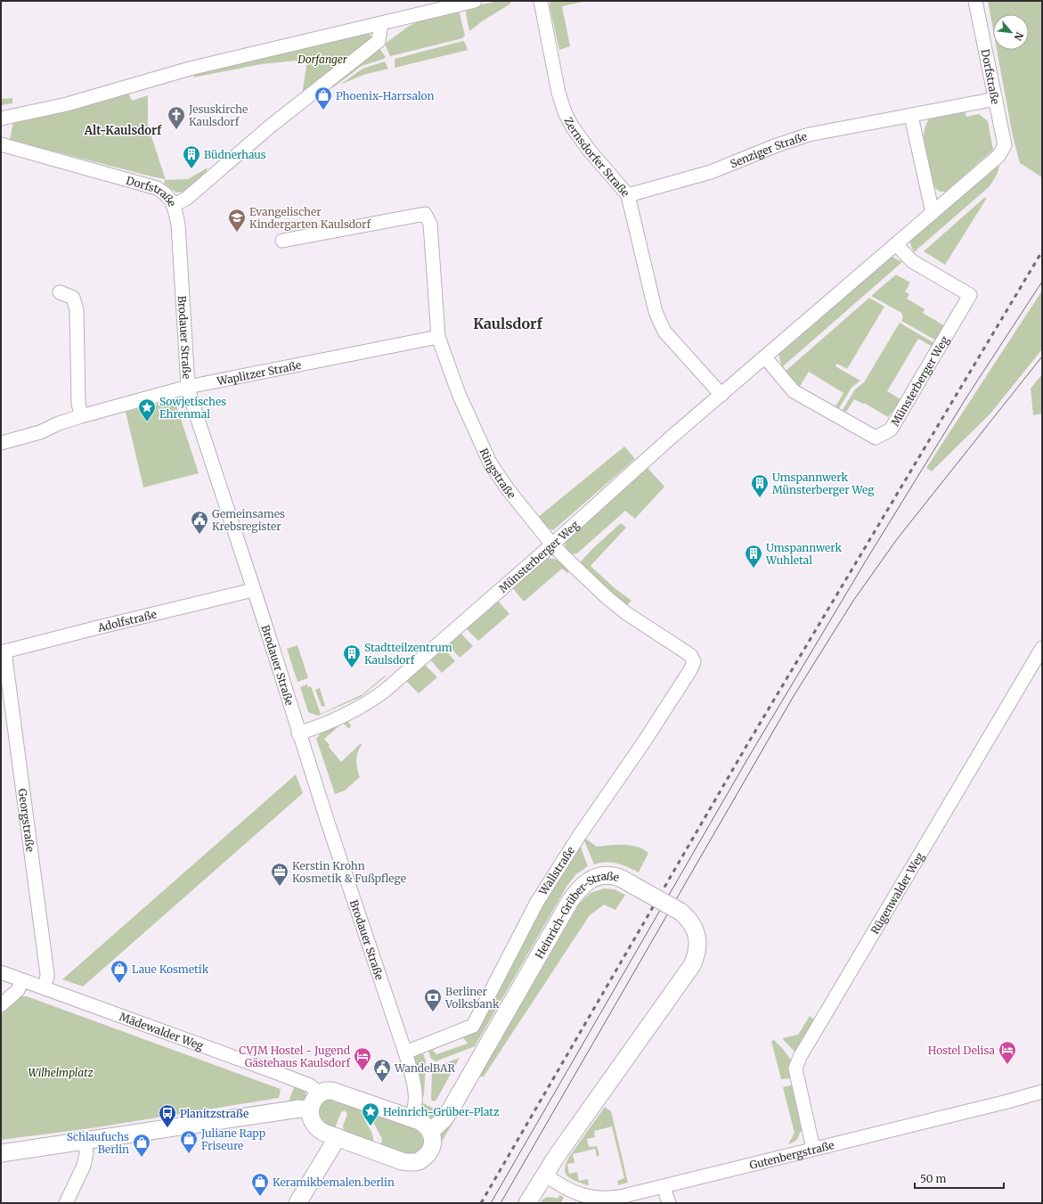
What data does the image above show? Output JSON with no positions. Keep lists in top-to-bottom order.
{
  "streets": {
    "street": [
      "Dorfstraße",
      "Senziger Straße",
      "Zernsdorfer Straße",
      "Brodauer Straße",
      "Waplitzer Straße",
      "Münsterberger Weg",
      "Ringstraße",
      "Adolfstraße",
      "Georgstraße",
      "Wallstraße",
      "Rügenwalder Weg",
      "Heinrich-Grüber-Straße",
      "Mädewalder Weg",
      "Gutenbergstraße"
    ]
  },
  "crossings": [
    ["Dorfstraße", "Senziger Straße"],
    ["Dorfstraße", "Brodauer Straße"],
    ["Dorfstraße", "Münsterberger Weg"],
    ["Senziger Straße", "Zernsdorfer Straße"],
    ["Zernsdorfer Straße", "Münsterberger Weg"],
    ["Brodauer Straße", "Waplitzer Straße"],
    ["Brodauer Straße", "Münsterberger Weg"],
    ["Brodauer Straße", "Adolfstraße"],
    ["Brodauer Straße", "Wallstraße"],
    ["Waplitzer Straße", "Ringstraße"],
    ["Münsterberger Weg", "Ringstraße"],
    ["Ringstraße", "Wallstraße"],
    ["Adolfstraße", "Georgstraße"],
    ["Georgstraße", "Mädewalder Weg"],
    ["Rügenwalder Weg", "Gutenbergstraße"],
    ["Heinrich-Grüber-Straße", "Gutenbergstraße"]
  ],
  "districts": ["Alt-Kaulsdorf", "Kaulsdorf"],
  "parks": ["Dorfanger", "Wilhelmplatz"],
  "places": {
    "shop": [
      "Phoenix-Harrsalon",
      "Laue Kosmetik",
      "Juliane Rapp Friseure",
      "Schlaufuchs Berlin",
      "Keramikbemalen.berlin"
    ],
    "church": ["Jesuskirche Kaulsdorf"],
    "building": [
      "Büdnerhaus",
      "Umspannwerk Münsterberger Weg",
      "Umspannwerk Wuhletal",
      "Stadtteilzentrum Kaulsdorf"
    ],
    "school or university": ["Evangelischer Kindergarten Kaulsdorf"],
    "place": ["Sowjetisches Ehrenmal", "Heinrich-Grüber-Platz"],
    "public building": ["Gemeinsames Krebsregister", "WandelBAR"],
    "office": ["Kerstin Krohn Kosmetik & Fußpflege"],
    "bank": ["Berliner Volksbank"],
    "hotel": ["Hostel Delisa", "CVJM Hostel - Jugend Gästehaus Kaulsdorf"],
    "bus stop": ["Planitzstraße"]
  },
  "scale_bar": "50 m",
  "north": "bottom right"
}
